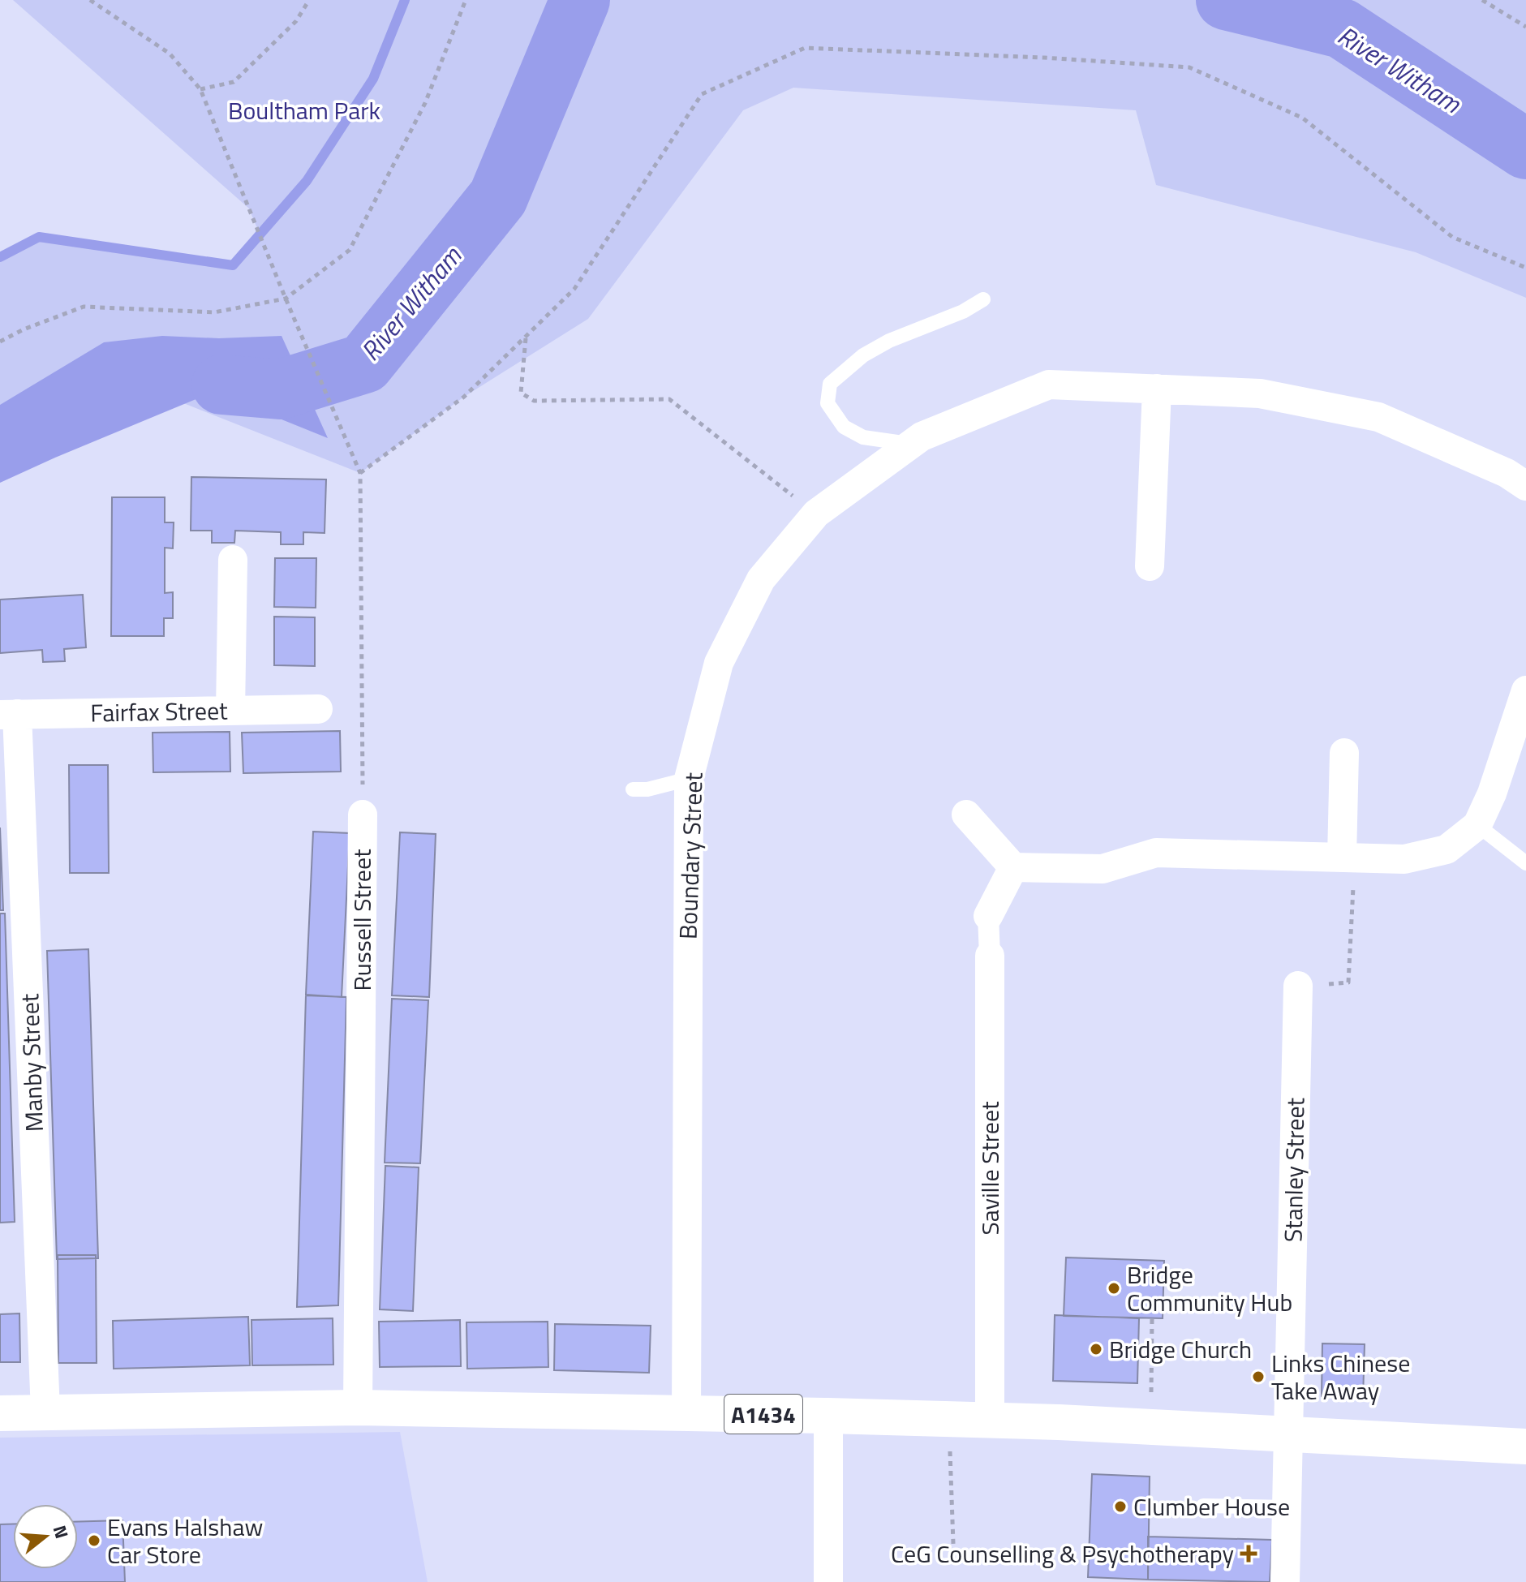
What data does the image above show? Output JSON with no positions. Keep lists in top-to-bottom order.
{
  "streets": {
    "main road": ["A1434"],
    "street": [
      "Fairfax Street",
      "Boundary Street",
      "Russell Street",
      "Manby Street",
      "Saville Street",
      "Stanley Street"
    ]
  },
  "crossings": [
    ["Fairfax Street", "Manby Street"],
    ["Boundary Street", "A1434"],
    ["Russell Street", "A1434"],
    ["Manby Street", "A1434"],
    ["Saville Street", "A1434"],
    ["Stanley Street", "A1434"]
  ],
  "water": ["River Witham"],
  "parks": ["Boultham Park"],
  "places": {
    "other": [
      "Bridge Community Hub",
      "Bridge Church",
      "Links Chinese Take Away",
      "Clumber House",
      "Evans Halshaw Car Store"
    ],
    "health": ["CeG Counselling & Psychotherapy"]
  },
  "north": "right"
}
